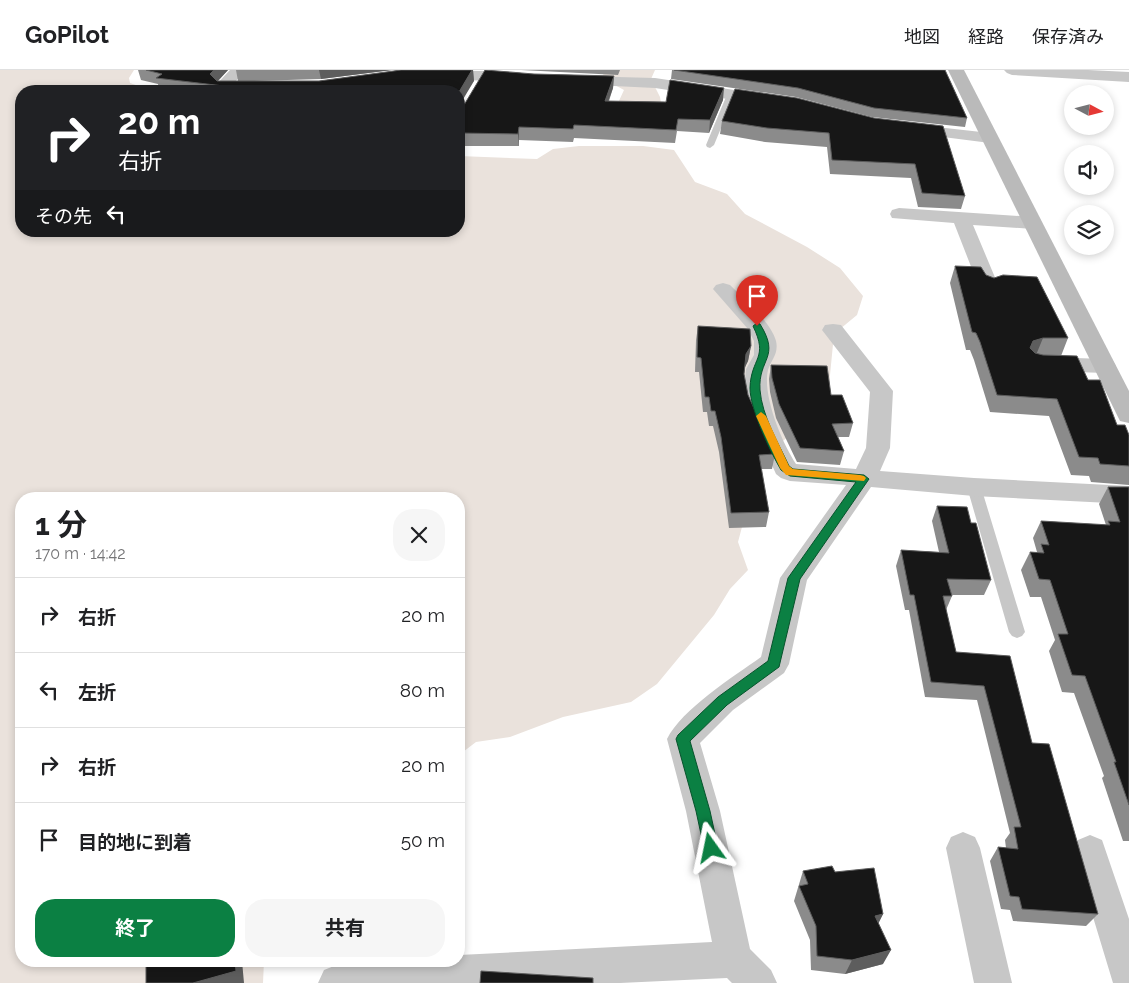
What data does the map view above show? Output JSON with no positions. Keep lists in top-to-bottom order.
{
  "north": "right",
  "page": {
    "header": "GoPilot",
    "nav": ["地図", "経路", "保存済み"],
    "turn": ["20 m", "右折"],
    "then": "その先",
    "heading": ["1 分", "170 m · 14:42"],
    "list": [
      {
        "name": "右折",
        "value": "20 m"
      },
      {
        "name": "左折",
        "value": "80 m"
      },
      {
        "name": "右折",
        "value": "20 m"
      },
      {
        "name": "目的地に到着",
        "value": "50 m"
      }
    ],
    "buttons": ["終了", "共有"]
  }
}
